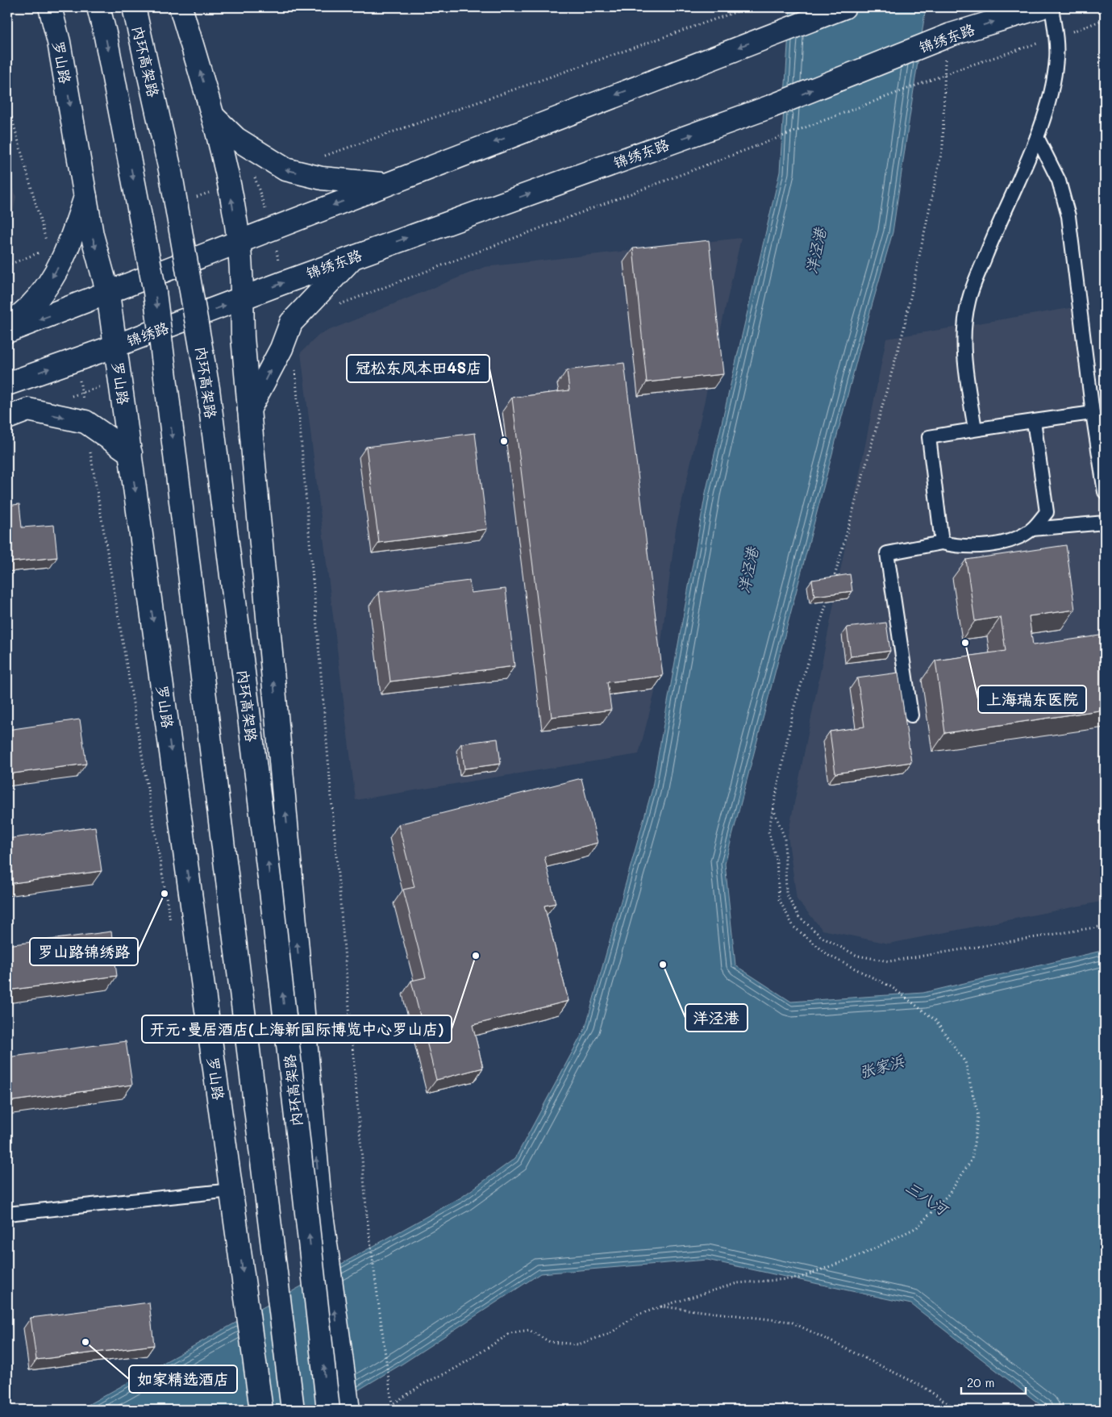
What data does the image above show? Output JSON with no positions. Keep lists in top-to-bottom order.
{
  "streets": {
    "main road": [
      "锦绣东路",
      "内环高架路",
      "罗山路",
      "锦绣路"
    ]
  },
  "crossings": [
    ["锦绣东路", "锦绣路"],
    ["罗山路", "锦绣路"]
  ],
  "water": ["洋泾港", "张家浜", "三八河"],
  "places": [
    "冠松东风本田4S店",
    "上海瑞东医院",
    "罗山路锦绣路",
    "开元·曼居酒店(上海新国际博览中心罗山店)",
    "洋泾港",
    "如家精选酒店"
  ],
  "scale_bar": "20 m"
}
